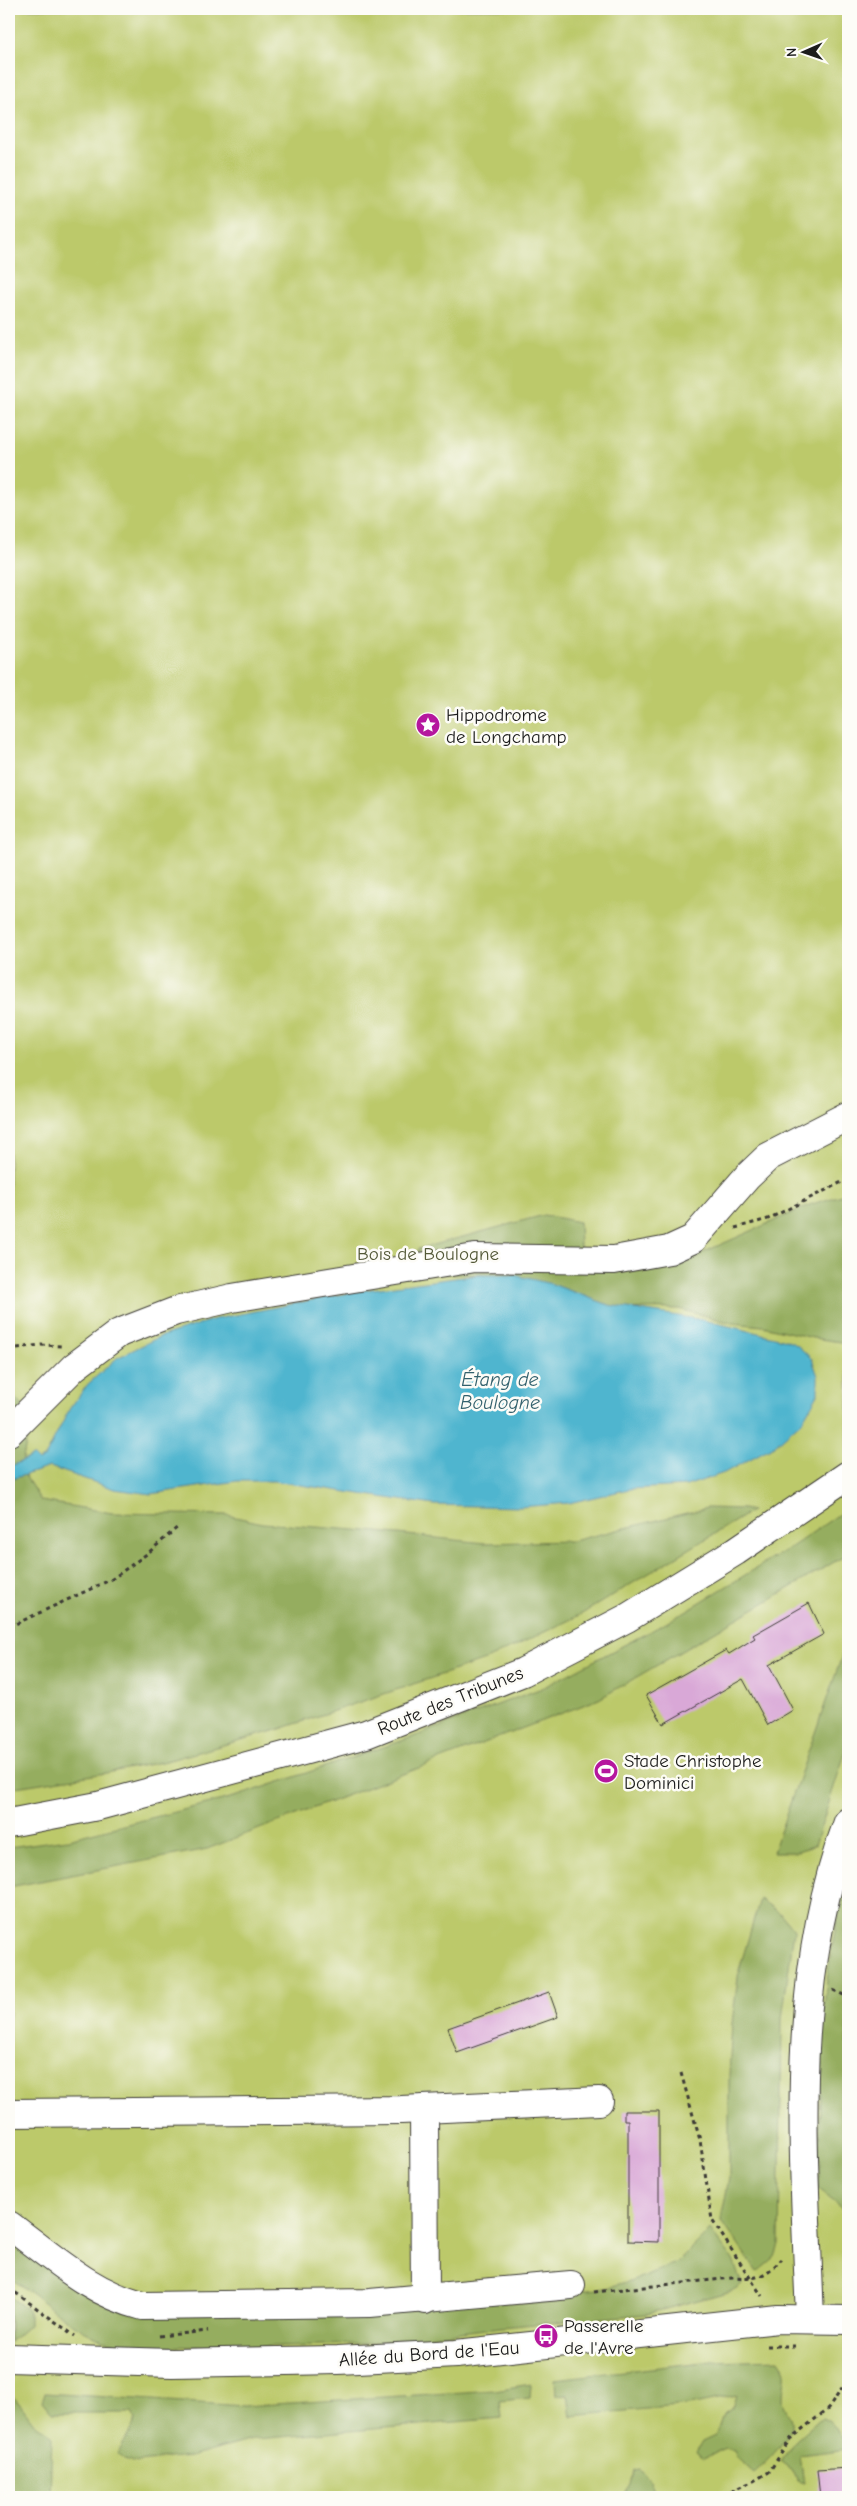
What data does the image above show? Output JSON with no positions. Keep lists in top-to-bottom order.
{
  "streets": {
    "main road": ["Route des Tribunes", "Allée du Bord de l'Eau"]
  },
  "water": ["Étang de Boulogne"],
  "parks": ["Bois de Boulogne"],
  "places": {
    "place": ["Hippodrome de Longchamp"],
    "sports": ["Stade Christophe Dominici"],
    "bus stop": ["Passerelle de l'Avre"]
  },
  "north": "left"
}
